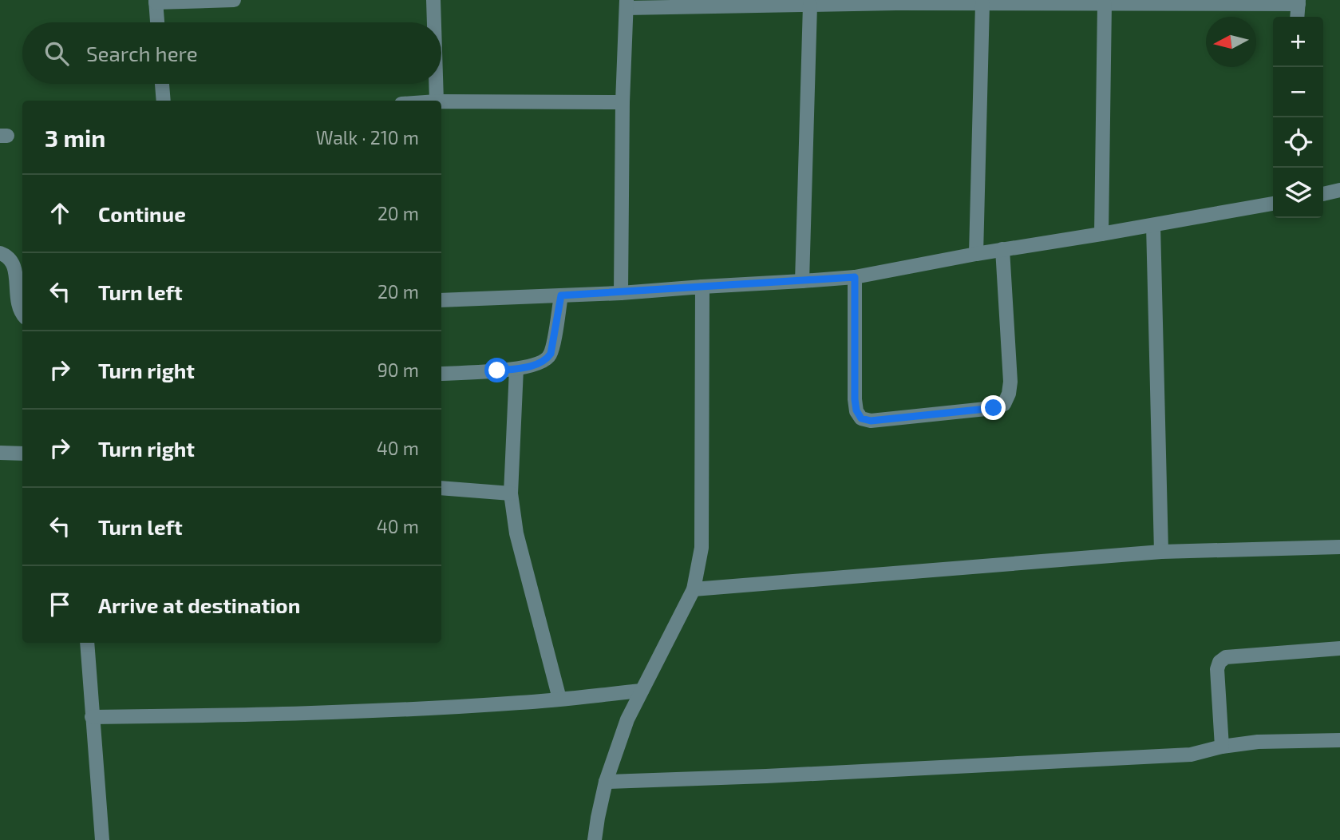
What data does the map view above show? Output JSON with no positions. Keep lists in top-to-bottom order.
{
  "north": "left",
  "page": {
    "map_buttons": ["+", "−"],
    "search": "Search here",
    "heading": ["3 min", "Walk · 210 m"],
    "list": [
      ["Continue", "20 m"],
      ["Turn left", "20 m"],
      ["Turn right", "90 m"],
      ["Turn right", "40 m"],
      ["Turn left", "40 m"],
      "Arrive at destination"
    ]
  }
}
